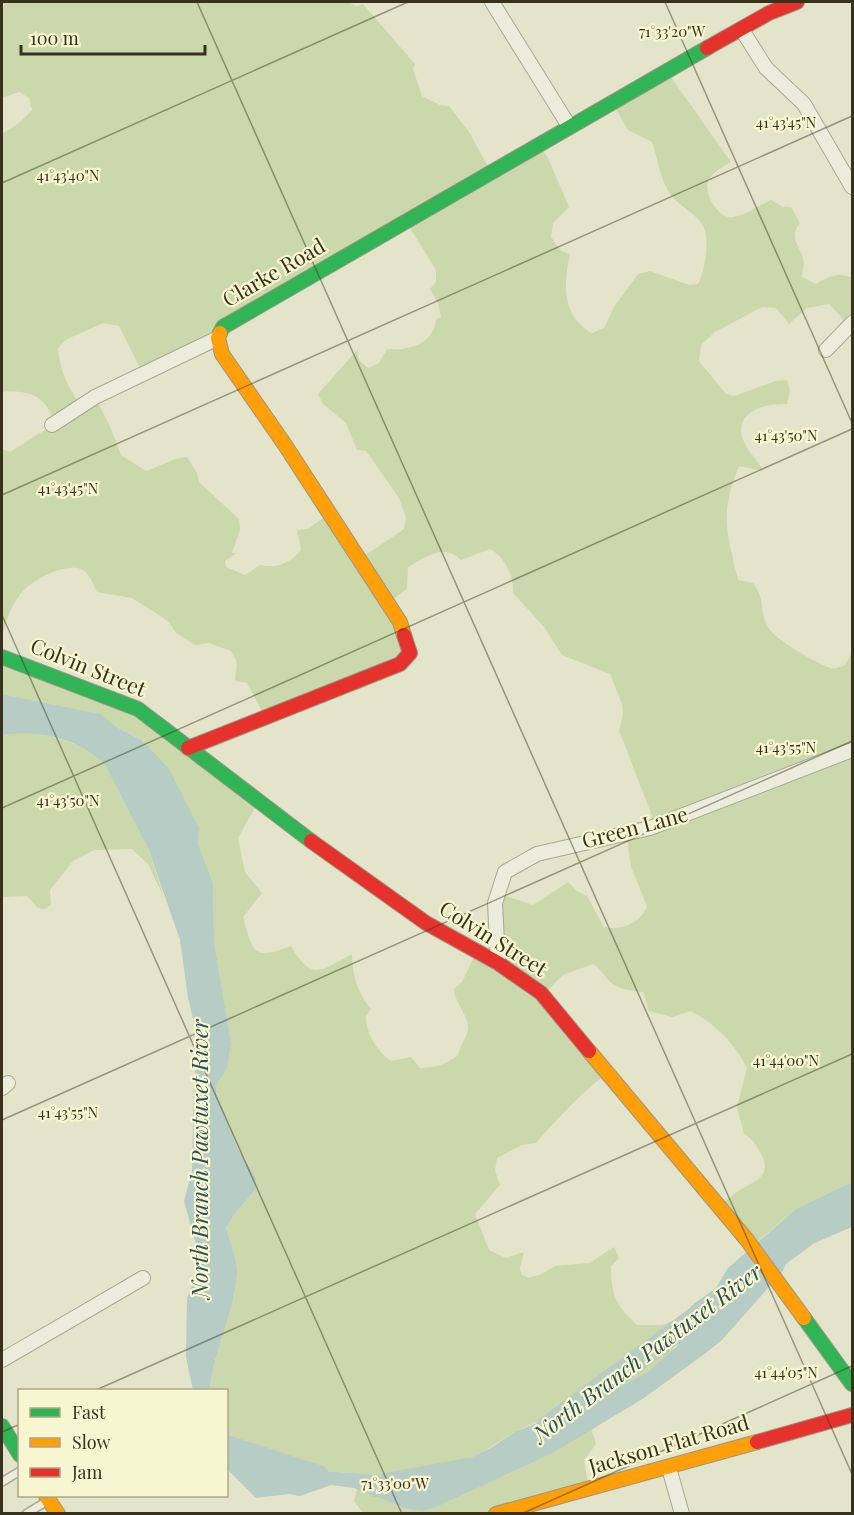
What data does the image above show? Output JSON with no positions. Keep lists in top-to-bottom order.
{
  "streets": {
    "street": [
      "Clarke Road",
      "Colvin Street",
      "Green Lane",
      "Jackson Flat Road"
    ]
  },
  "crossings": [
    ["Clarke Road", "Colvin Street"],
    ["Colvin Street", "Green Lane"]
  ],
  "water": ["North Branch Pawtuxet River"],
  "legend": ["Fast", "Slow", "Jam"],
  "scale_bar": "100 m",
  "coordinates": [
    "71°33'20\"W",
    "41°43'45\"N",
    "41°43'40\"N",
    "41°43'50\"N",
    "41°43'55\"N",
    "41°44'00\"N",
    "41°44'05\"N",
    "71°33'00\"W"
  ]
}
